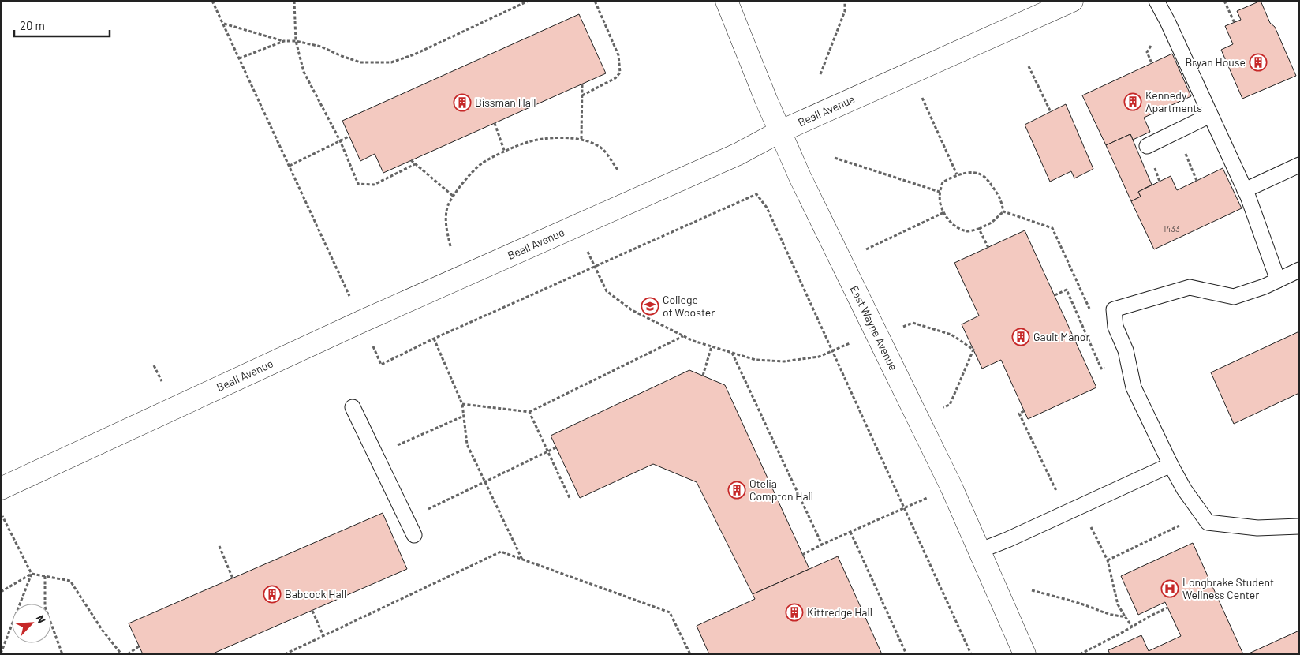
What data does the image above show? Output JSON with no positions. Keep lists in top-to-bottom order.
{
  "streets": {
    "street": ["Beall Avenue", "East Wayne Avenue"]
  },
  "crossings": [
    ["Beall Avenue", "East Wayne Avenue"]
  ],
  "places": {
    "building": [
      "Bryan House",
      "Kennedy Apartments",
      "Bissman Hall",
      "Gault Manor",
      "Otelia Compton Hall",
      "Babcock Hall",
      "Kittredge Hall"
    ],
    "school or university": ["College of Wooster"],
    "hospital": ["Longbrake Student Wellness Center"]
  },
  "house_numbers": ["1433"],
  "scale_bar": "20 m",
  "north": "top right"
}
